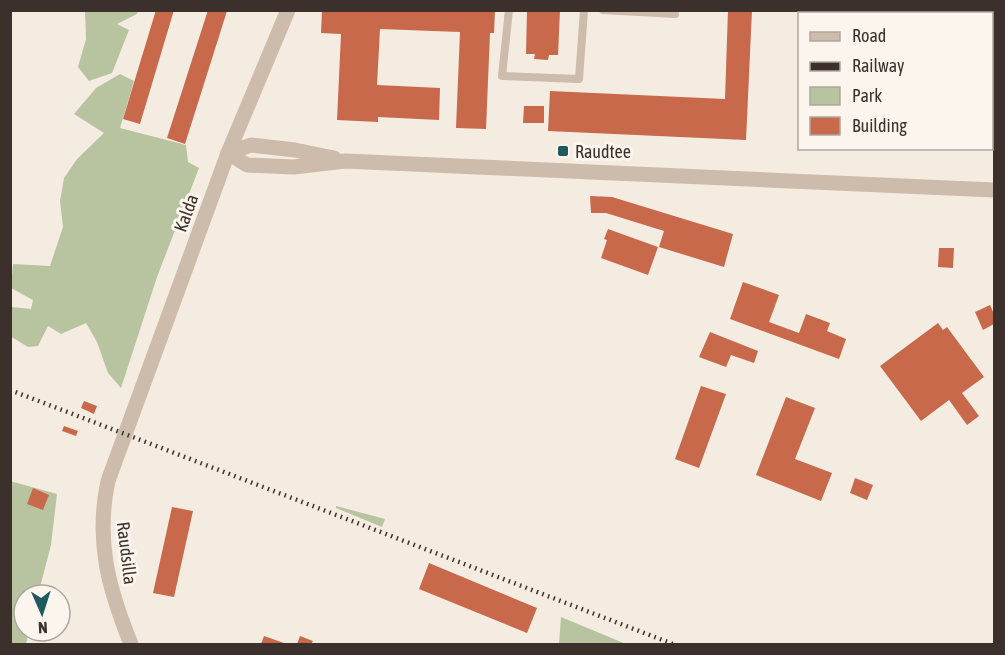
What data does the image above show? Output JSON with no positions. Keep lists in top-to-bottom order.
{
  "streets": {
    "street": ["Kalda", "Raudsilla"]
  },
  "crossings": [
    ["Kalda", "Raudsilla"]
  ],
  "places": {
    "transit": ["Raudtee"]
  },
  "legend": [
    "Road",
    "Railway",
    "Park",
    "Building"
  ],
  "north": "bottom"
}
